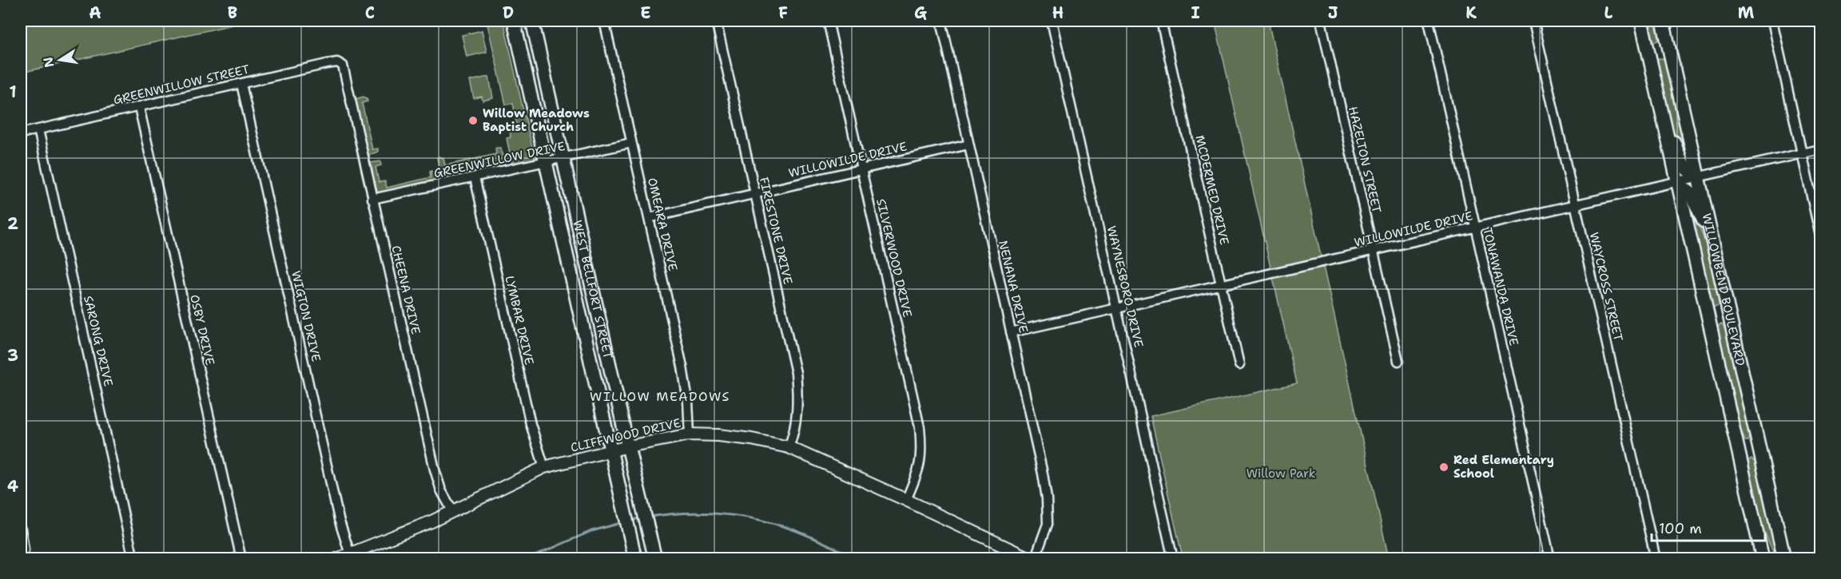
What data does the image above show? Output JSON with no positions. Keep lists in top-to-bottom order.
{
  "streets": {
    "main road": ["WILLOWBEND BOULEVARD", "WEST BELLFORT STREET"],
    "street": [
      "GREENWILLOW STREET",
      "GREENWILLOW DRIVE",
      "WILLOWILDE DRIVE",
      "HAZELTON STREET",
      "MCDERMED DRIVE",
      "OMEARA DRIVE",
      "FIRESTONE DRIVE",
      "SILVERWOOD DRIVE",
      "NENANA DRIVE",
      "WAYNESBORO DRIVE",
      "TONAWANDA DRIVE",
      "WAYCROSS STREET",
      "CHEENA DRIVE",
      "WIGTON DRIVE",
      "LYMBAR DRIVE",
      "OSBY DRIVE",
      "SARONG DRIVE",
      "CLIFFWOOD DRIVE"
    ]
  },
  "crossings": [
    ["GREENWILLOW STREET", "CHEENA DRIVE"],
    ["GREENWILLOW STREET", "WIGTON DRIVE"],
    ["GREENWILLOW STREET", "OSBY DRIVE"],
    ["GREENWILLOW STREET", "SARONG DRIVE"],
    ["GREENWILLOW DRIVE", "OMEARA DRIVE"],
    ["GREENWILLOW DRIVE", "CHEENA DRIVE"],
    ["GREENWILLOW DRIVE", "WEST BELLFORT STREET"],
    ["GREENWILLOW DRIVE", "LYMBAR DRIVE"],
    ["WILLOWILDE DRIVE", "HAZELTON STREET"],
    ["WILLOWILDE DRIVE", "MCDERMED DRIVE"],
    ["WILLOWILDE DRIVE", "OMEARA DRIVE"],
    ["WILLOWILDE DRIVE", "FIRESTONE DRIVE"],
    ["WILLOWILDE DRIVE", "SILVERWOOD DRIVE"],
    ["WILLOWILDE DRIVE", "NENANA DRIVE"],
    ["WILLOWILDE DRIVE", "WAYNESBORO DRIVE"],
    ["WILLOWILDE DRIVE", "TONAWANDA DRIVE"],
    ["WILLOWILDE DRIVE", "WAYCROSS STREET"],
    ["WILLOWILDE DRIVE", "WILLOWBEND BOULEVARD"],
    ["OMEARA DRIVE", "CLIFFWOOD DRIVE"],
    ["FIRESTONE DRIVE", "CLIFFWOOD DRIVE"],
    ["SILVERWOOD DRIVE", "CLIFFWOOD DRIVE"],
    ["CHEENA DRIVE", "CLIFFWOOD DRIVE"],
    ["WEST BELLFORT STREET", "CLIFFWOOD DRIVE"],
    ["WIGTON DRIVE", "CLIFFWOOD DRIVE"],
    ["LYMBAR DRIVE", "CLIFFWOOD DRIVE"]
  ],
  "districts": ["WILLOW MEADOWS"],
  "parks": ["Willow Park"],
  "places": ["Willow Meadows Baptist Church", "Red Elementary School"],
  "scale_bar": "100 m",
  "north": "left",
  "grid": {
    "columns": [
      "A",
      "B",
      "C",
      "D",
      "E",
      "F",
      "G",
      "H",
      "I",
      "J",
      "K",
      "L",
      "M"
    ],
    "rows": [
      "1",
      "2",
      "3",
      "4"
    ]
  }
}
